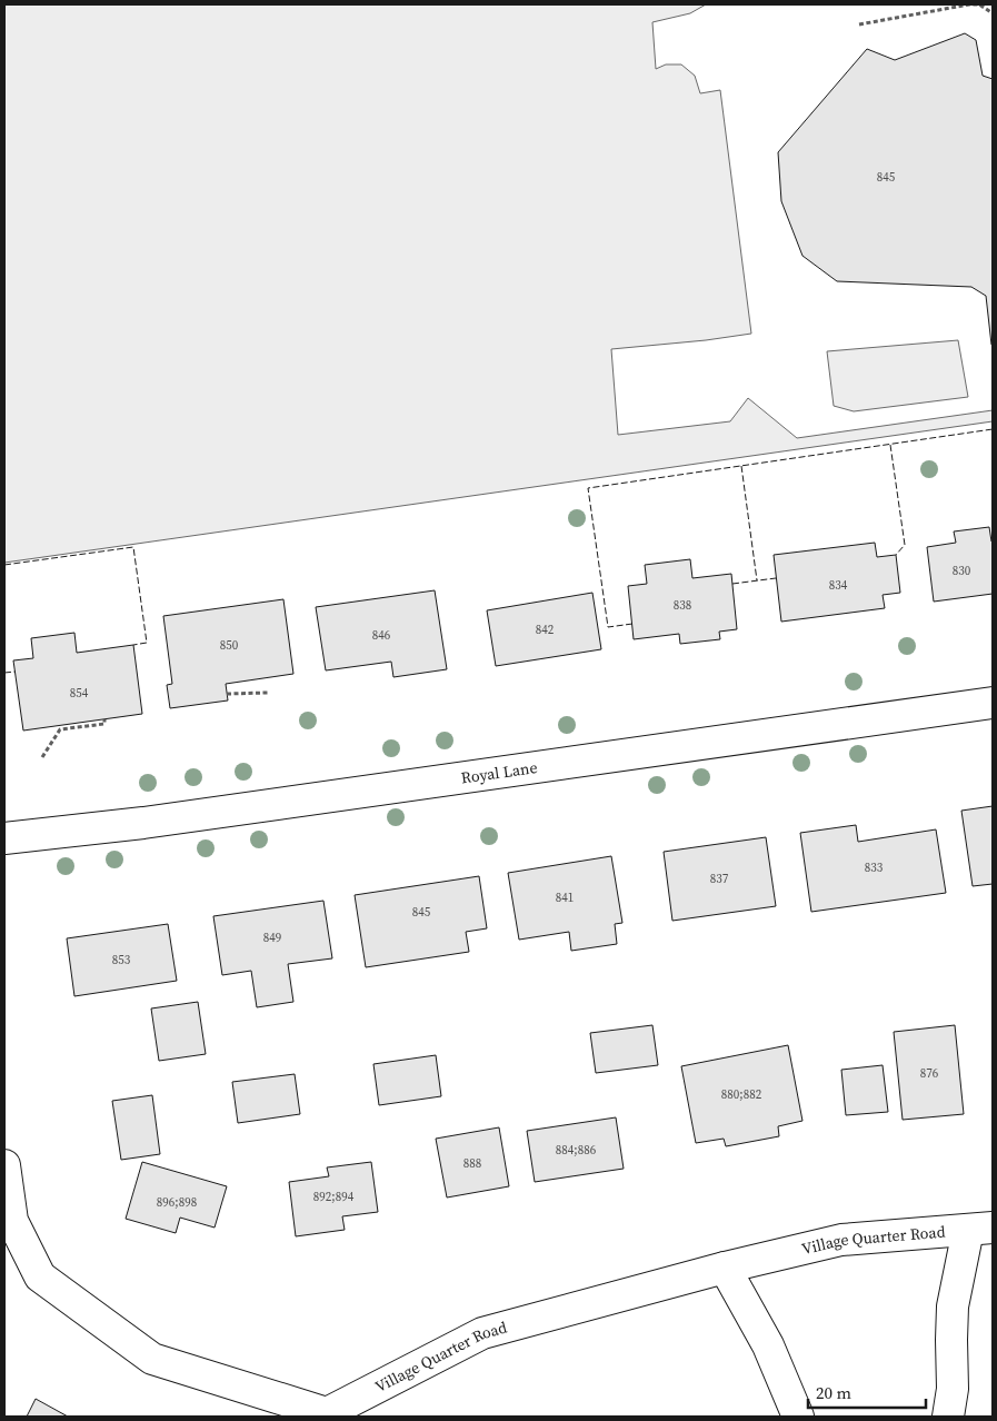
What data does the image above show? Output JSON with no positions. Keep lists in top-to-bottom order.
{
  "streets": {
    "street": ["Royal Lane", "Village Quarter Road"]
  },
  "house_numbers": [
    "845",
    "830",
    "834",
    "838",
    "842",
    "846",
    "850",
    "854",
    "833",
    "837",
    "841",
    "845",
    "849",
    "853",
    "876",
    "880;882",
    "884;886",
    "888",
    "892;894",
    "896;898"
  ],
  "scale_bar": "20 m"
}
